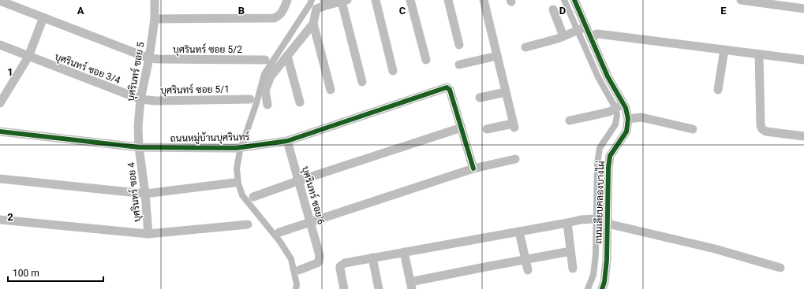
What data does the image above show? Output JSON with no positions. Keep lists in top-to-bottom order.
{
  "streets": {
    "street": [
      "บุศรินทร์ ซอย 5/2",
      "บุศรินทร์ ซอย 3/4",
      "บุศรินทร์ ซอย 5",
      "บุศรินทร์ ซอย 5/1",
      "ถนนหมู่บ้านบุศรินทร์",
      "บุศรินทร์ ซอย 4",
      "บุศรินทร์ ซอย 6",
      "ถนนเลียบคลองบางไผ่"
    ]
  },
  "crossings": [
    ["บุศรินทร์ ซอย 5/2", "บุศรินทร์ ซอย 5"],
    ["บุศรินทร์ ซอย 3/4", "บุศรินทร์ ซอย 5"],
    ["บุศรินทร์ ซอย 3/4", "บุศรินทร์ ซอย 5/1"],
    ["บุศรินทร์ ซอย 5", "บุศรินทร์ ซอย 5/1"],
    ["บุศรินทร์ ซอย 5", "ถนนหมู่บ้านบุศรินทร์"],
    ["บุศรินทร์ ซอย 5", "บุศรินทร์ ซอย 4"],
    ["ถนนหมู่บ้านบุศรินทร์", "บุศรินทร์ ซอย 4"],
    ["ถนนหมู่บ้านบุศรินทร์", "บุศรินทร์ ซอย 6"]
  ],
  "scale_bar": "100 m",
  "grid": {
    "columns": [
      "A",
      "B",
      "C",
      "D",
      "E"
    ],
    "rows": ["1", "2"]
  }
}
